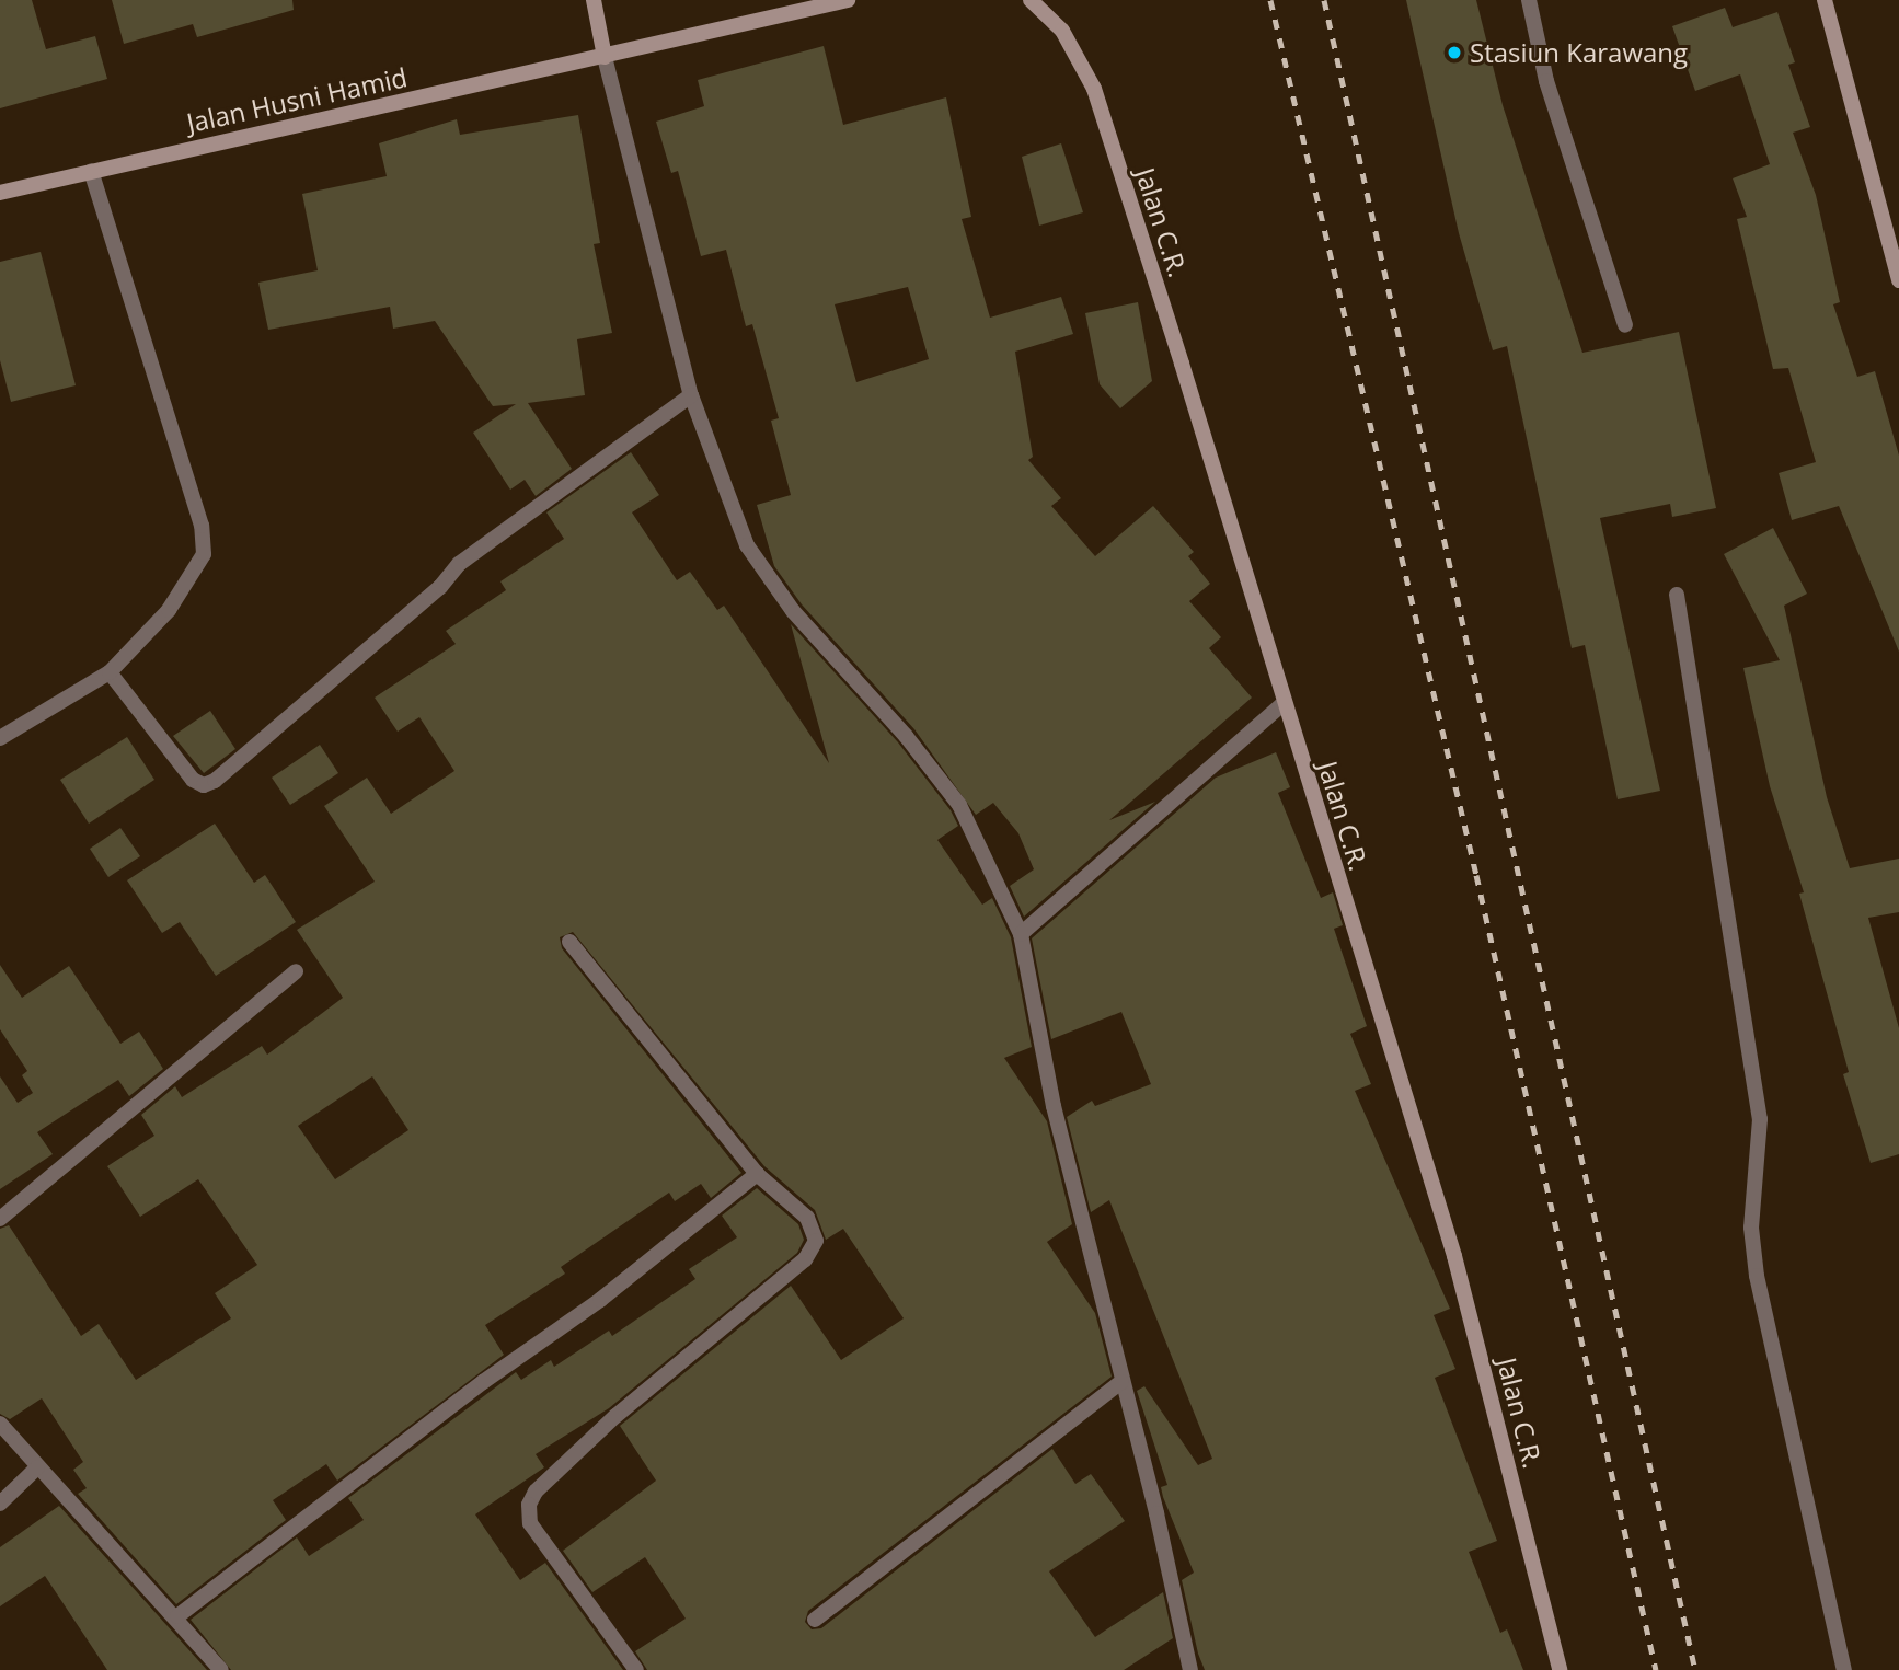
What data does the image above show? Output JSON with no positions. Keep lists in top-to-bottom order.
{
  "streets": {
    "street": ["Jalan Husni Hamid", "Jalan C.R."]
  },
  "places": ["Stasiun Karawang"]
}
